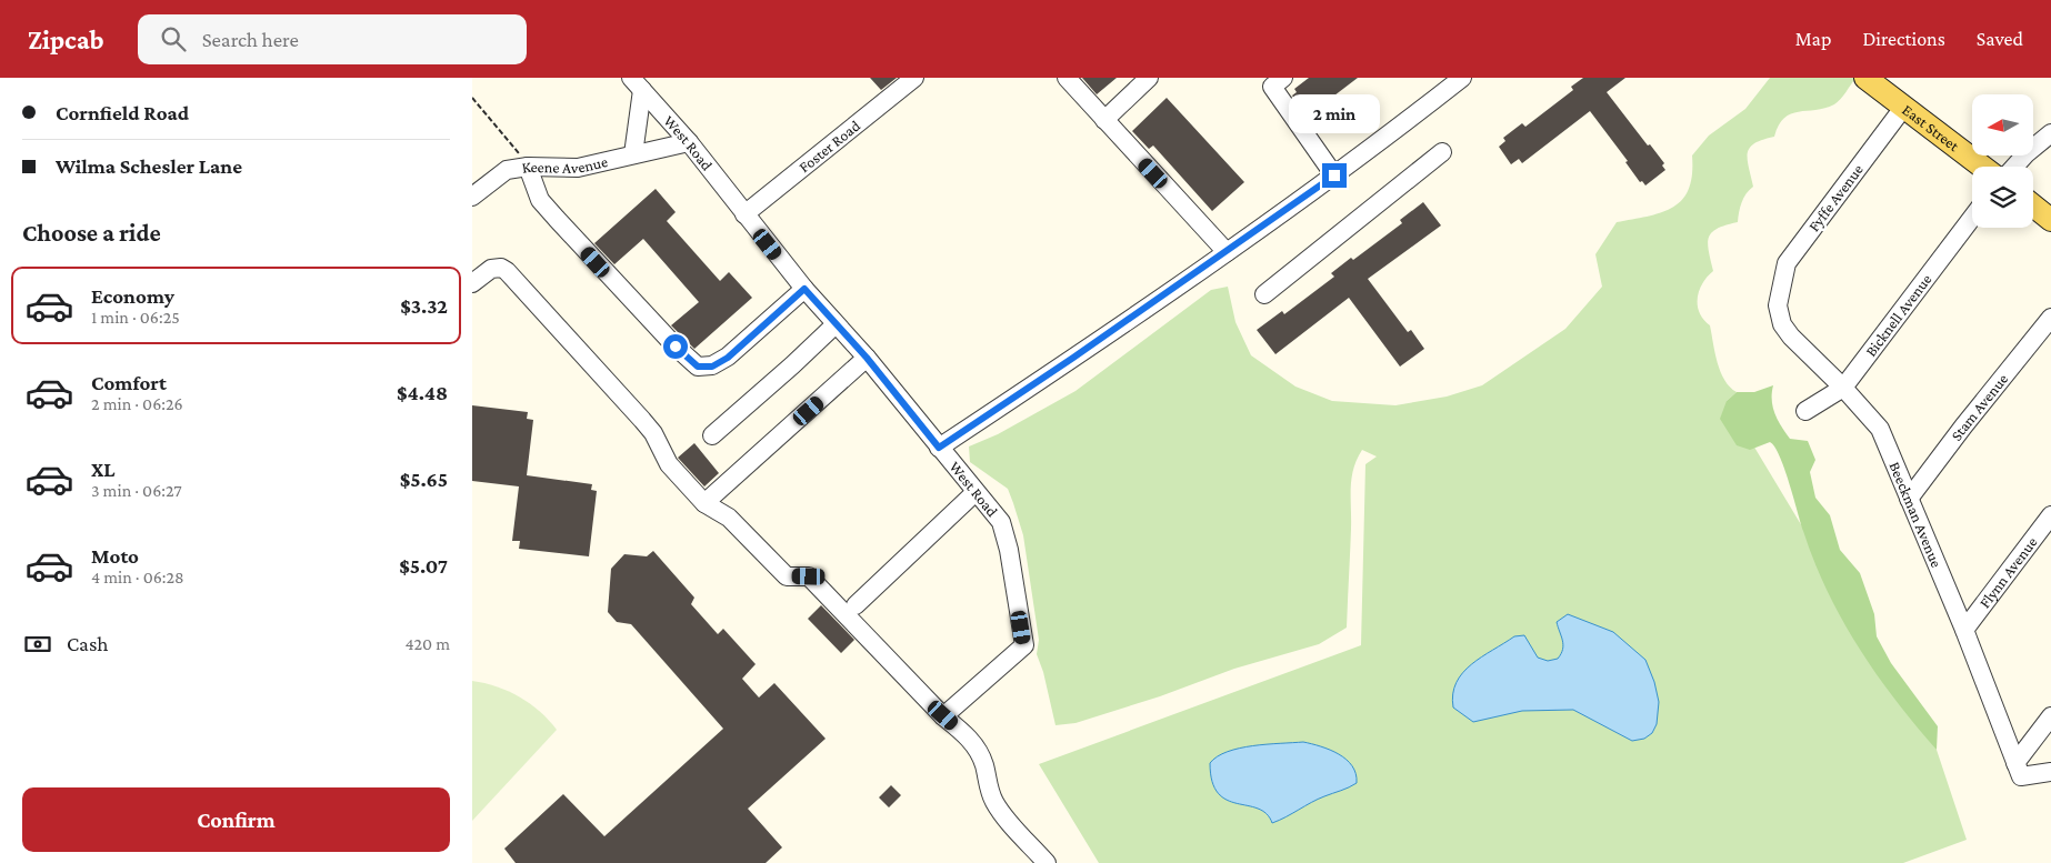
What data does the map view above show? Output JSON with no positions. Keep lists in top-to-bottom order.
{
  "streets": {
    "main road": ["East Street"],
    "street": [
      "West Road",
      "Foster Road",
      "Keene Avenue",
      "Fyffe Avenue",
      "Bicknell Avenue",
      "Stam Avenue",
      "Beeckman Avenue",
      "Flynn Avenue"
    ]
  },
  "crossings": [
    ["East Street", "Fyffe Avenue"],
    ["West Road", "Foster Road"],
    ["West Road", "Keene Avenue"],
    ["Fyffe Avenue", "Beeckman Avenue"],
    ["Bicknell Avenue", "Beeckman Avenue"],
    ["Stam Avenue", "Beeckman Avenue"],
    ["Beeckman Avenue", "Flynn Avenue"]
  ],
  "north": "left",
  "page": {
    "header": "Zipcab",
    "search": "Search here",
    "nav": ["Map", "Directions", "Saved"],
    "banner": ["Cornfield Road", "Wilma Schesler Lane"],
    "bubble": "2 min",
    "heading": "Choose a ride",
    "list": [
      {
        "name": "Economy",
        "note": "1 min · 06:25",
        "value": "$3.32"
      },
      {
        "name": "Comfort",
        "note": "2 min · 06:26",
        "value": "$4.48"
      },
      {
        "name": "XL",
        "note": "3 min · 06:27",
        "value": "$5.65"
      },
      {
        "name": "Moto",
        "note": "4 min · 06:28",
        "value": "$5.07"
      }
    ],
    "pay": ["Cash", "420 m"],
    "buttons": "Confirm"
  }
}
